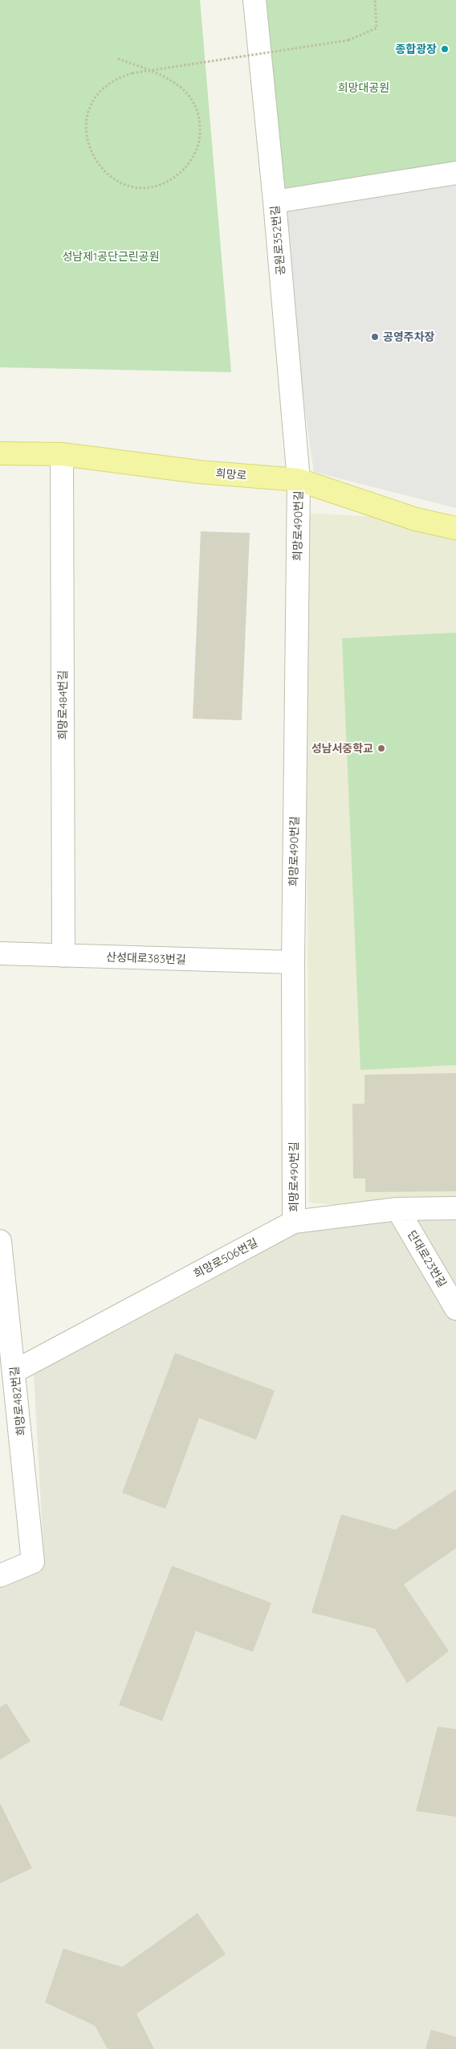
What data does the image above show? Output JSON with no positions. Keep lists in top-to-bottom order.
{
  "streets": {
    "main road": ["희망로"],
    "street": [
      "공원로352번길",
      "희망로490번길",
      "희망로484번길",
      "산성대로383번길",
      "희망로506번길",
      "단대로23번길",
      "희망로482번길"
    ]
  },
  "crossings": [
    ["공원로352번길", "희망로"],
    ["공원로352번길", "희망로490번길"],
    ["희망로", "희망로490번길"],
    ["희망로", "희망로484번길"],
    ["희망로490번길", "산성대로383번길"],
    ["희망로490번길", "희망로506번길"],
    ["희망로484번길", "산성대로383번길"],
    ["희망로506번길", "단대로23번길"],
    ["희망로506번길", "희망로482번길"]
  ],
  "parks": ["희망대공원", "성남제1공단근린공원"],
  "places": ["종합광장", "공영주차장", "성남서중학교"]
}
